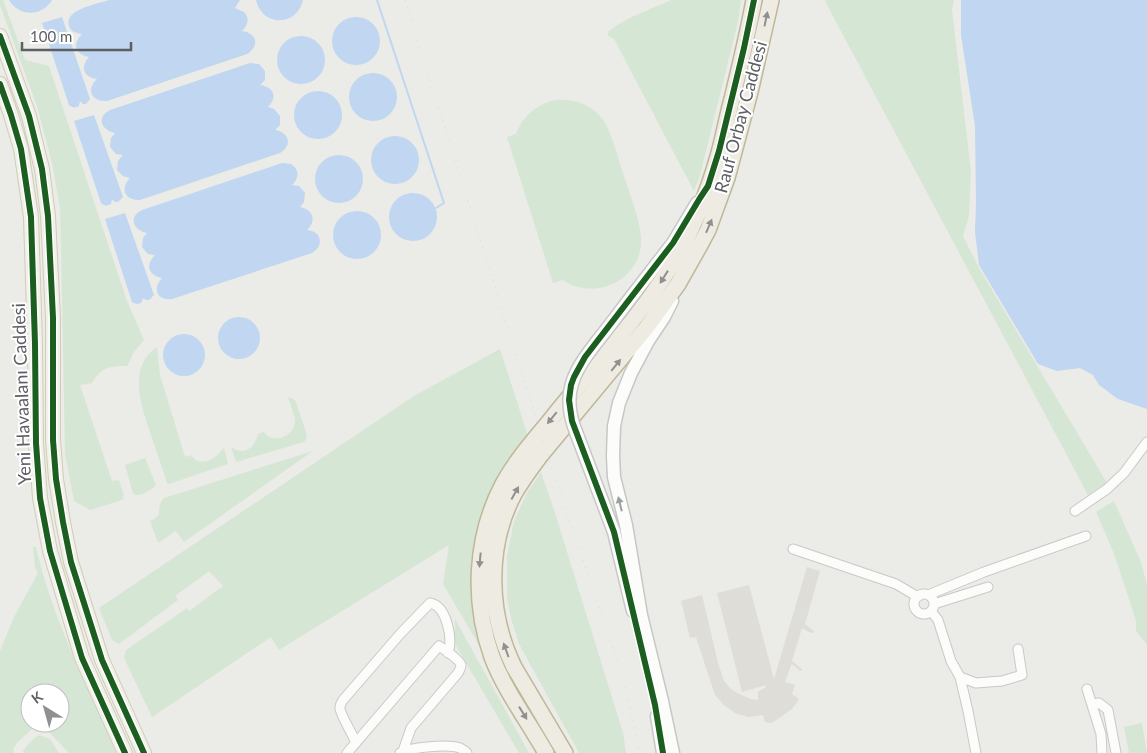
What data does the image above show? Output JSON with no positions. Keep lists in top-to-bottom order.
{
  "streets": {
    "highway": ["Rauf Orbay Caddesi"],
    "main road": ["Yeni Havaalanı Caddesi"]
  },
  "scale_bar": "100 m",
  "north": "top left"
}
